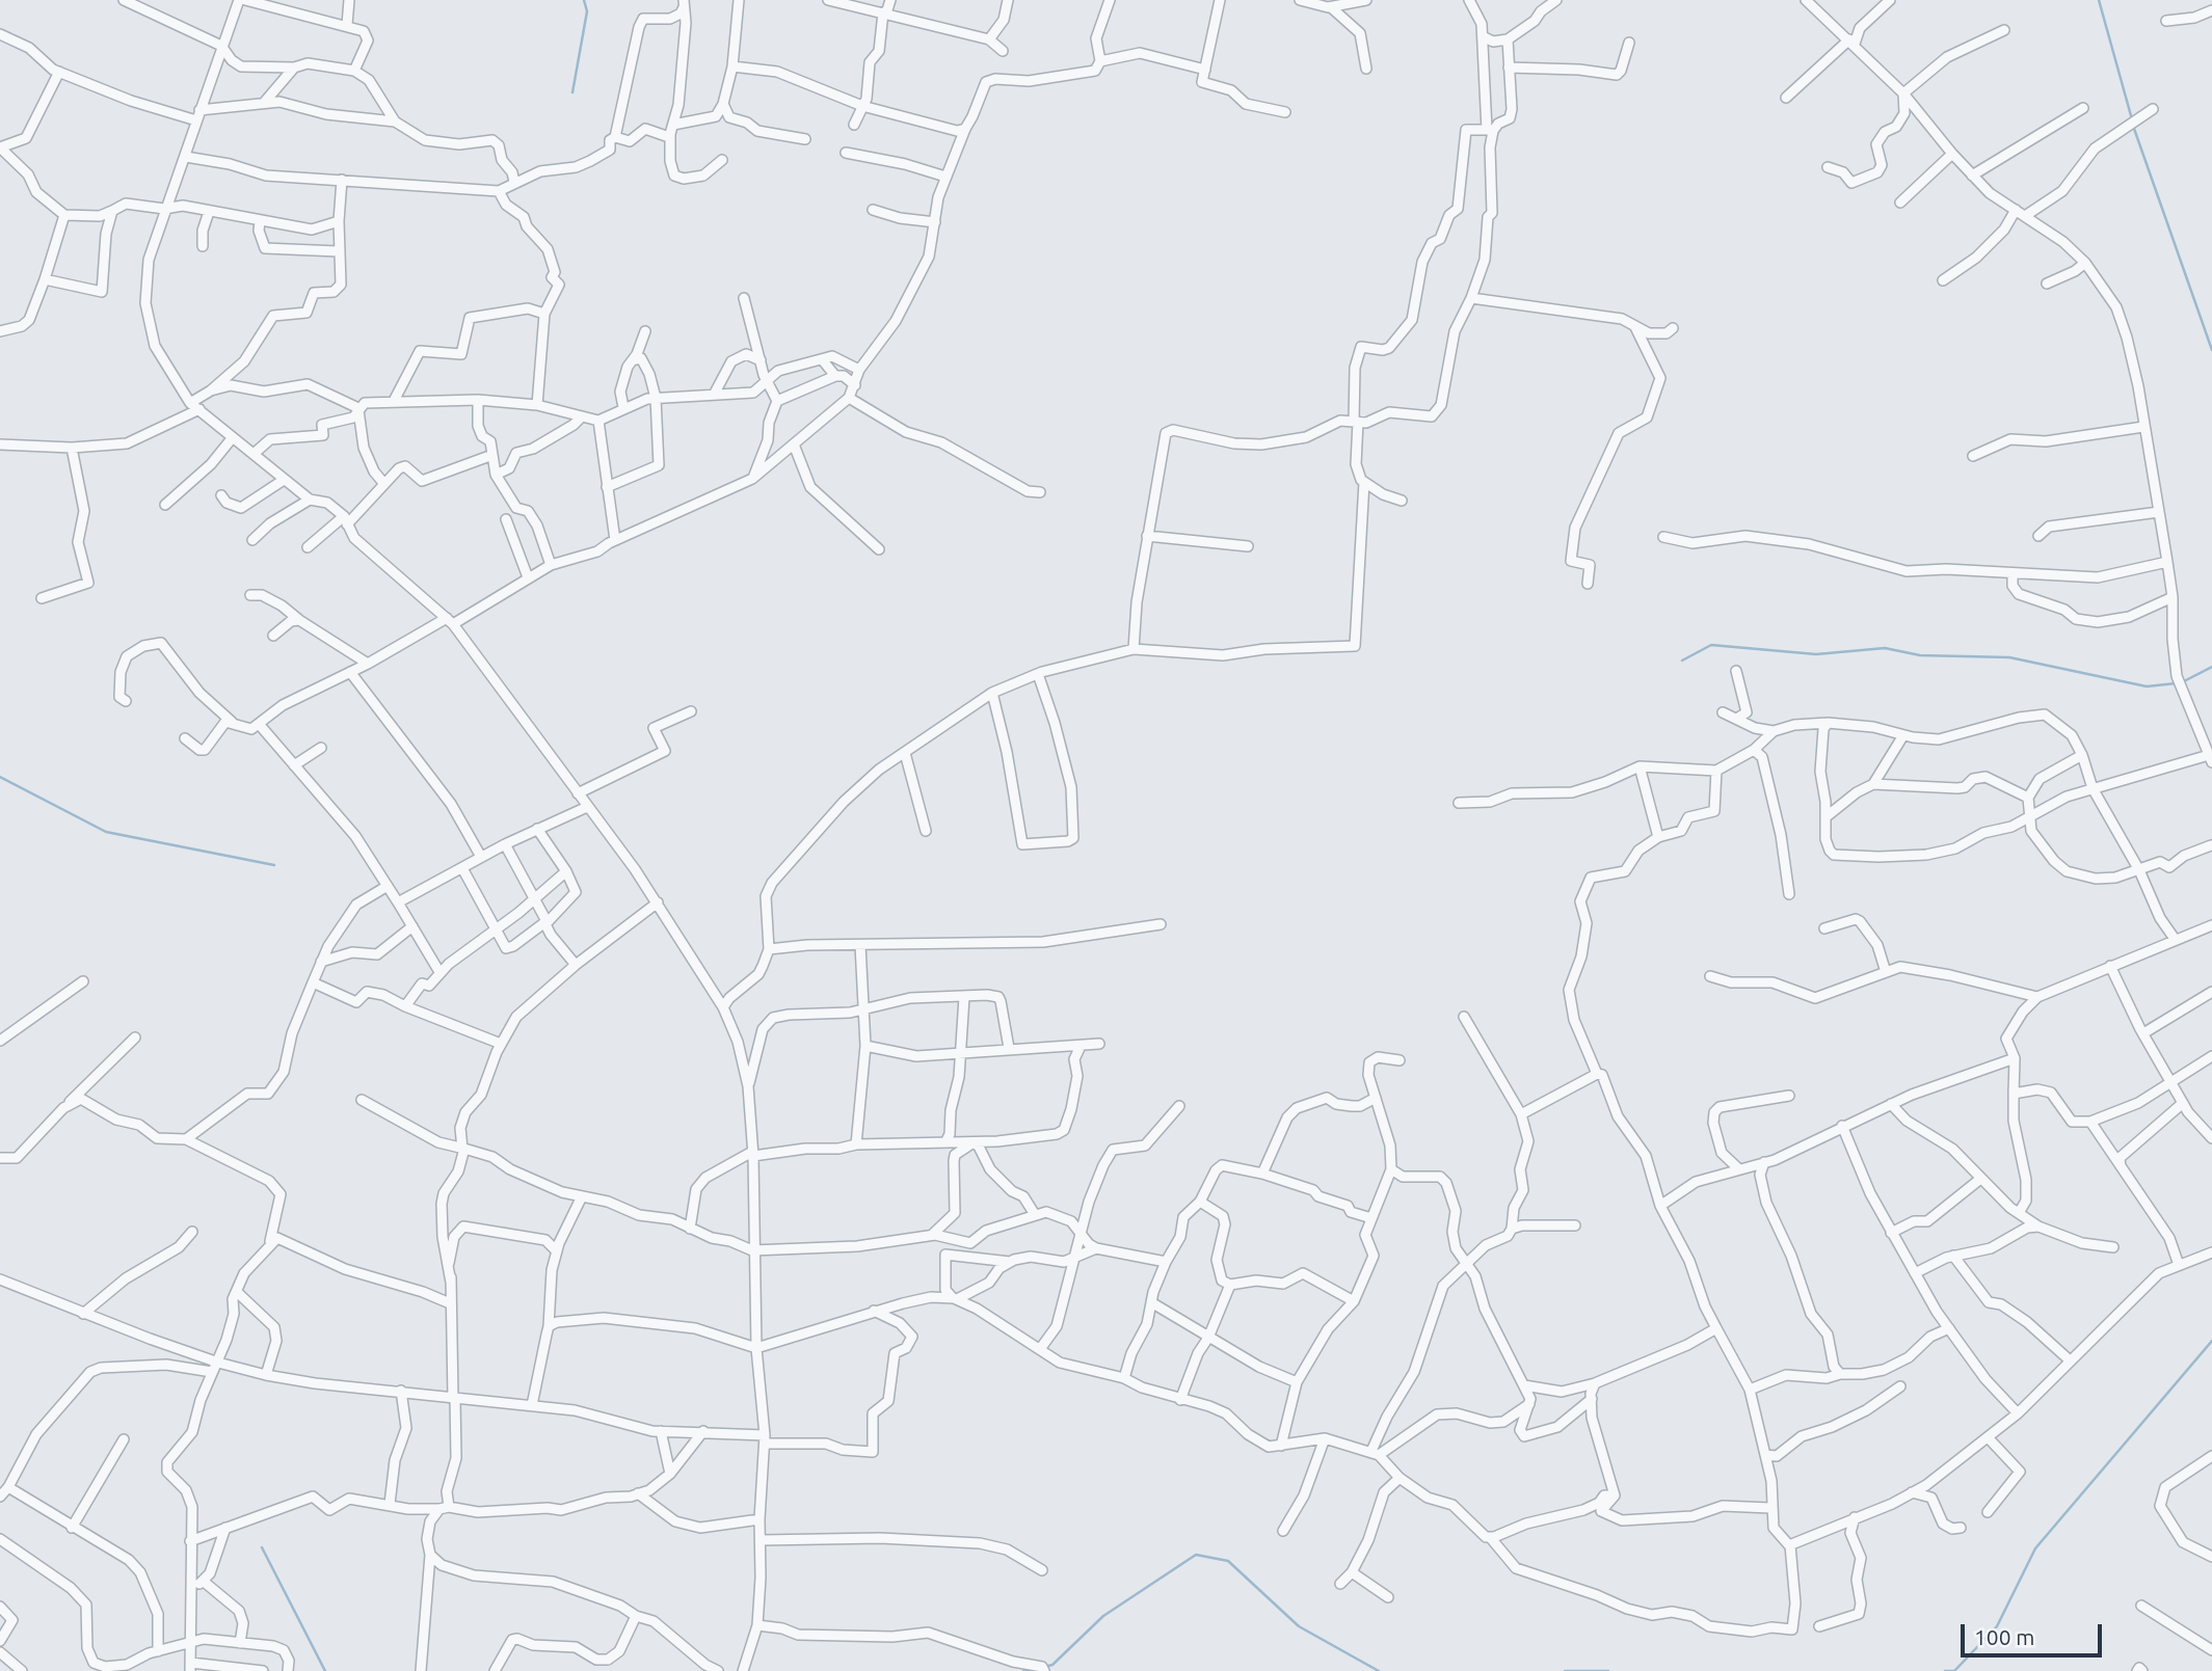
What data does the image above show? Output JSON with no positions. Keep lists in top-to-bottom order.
{
  "scale_bar": "100 m"
}
